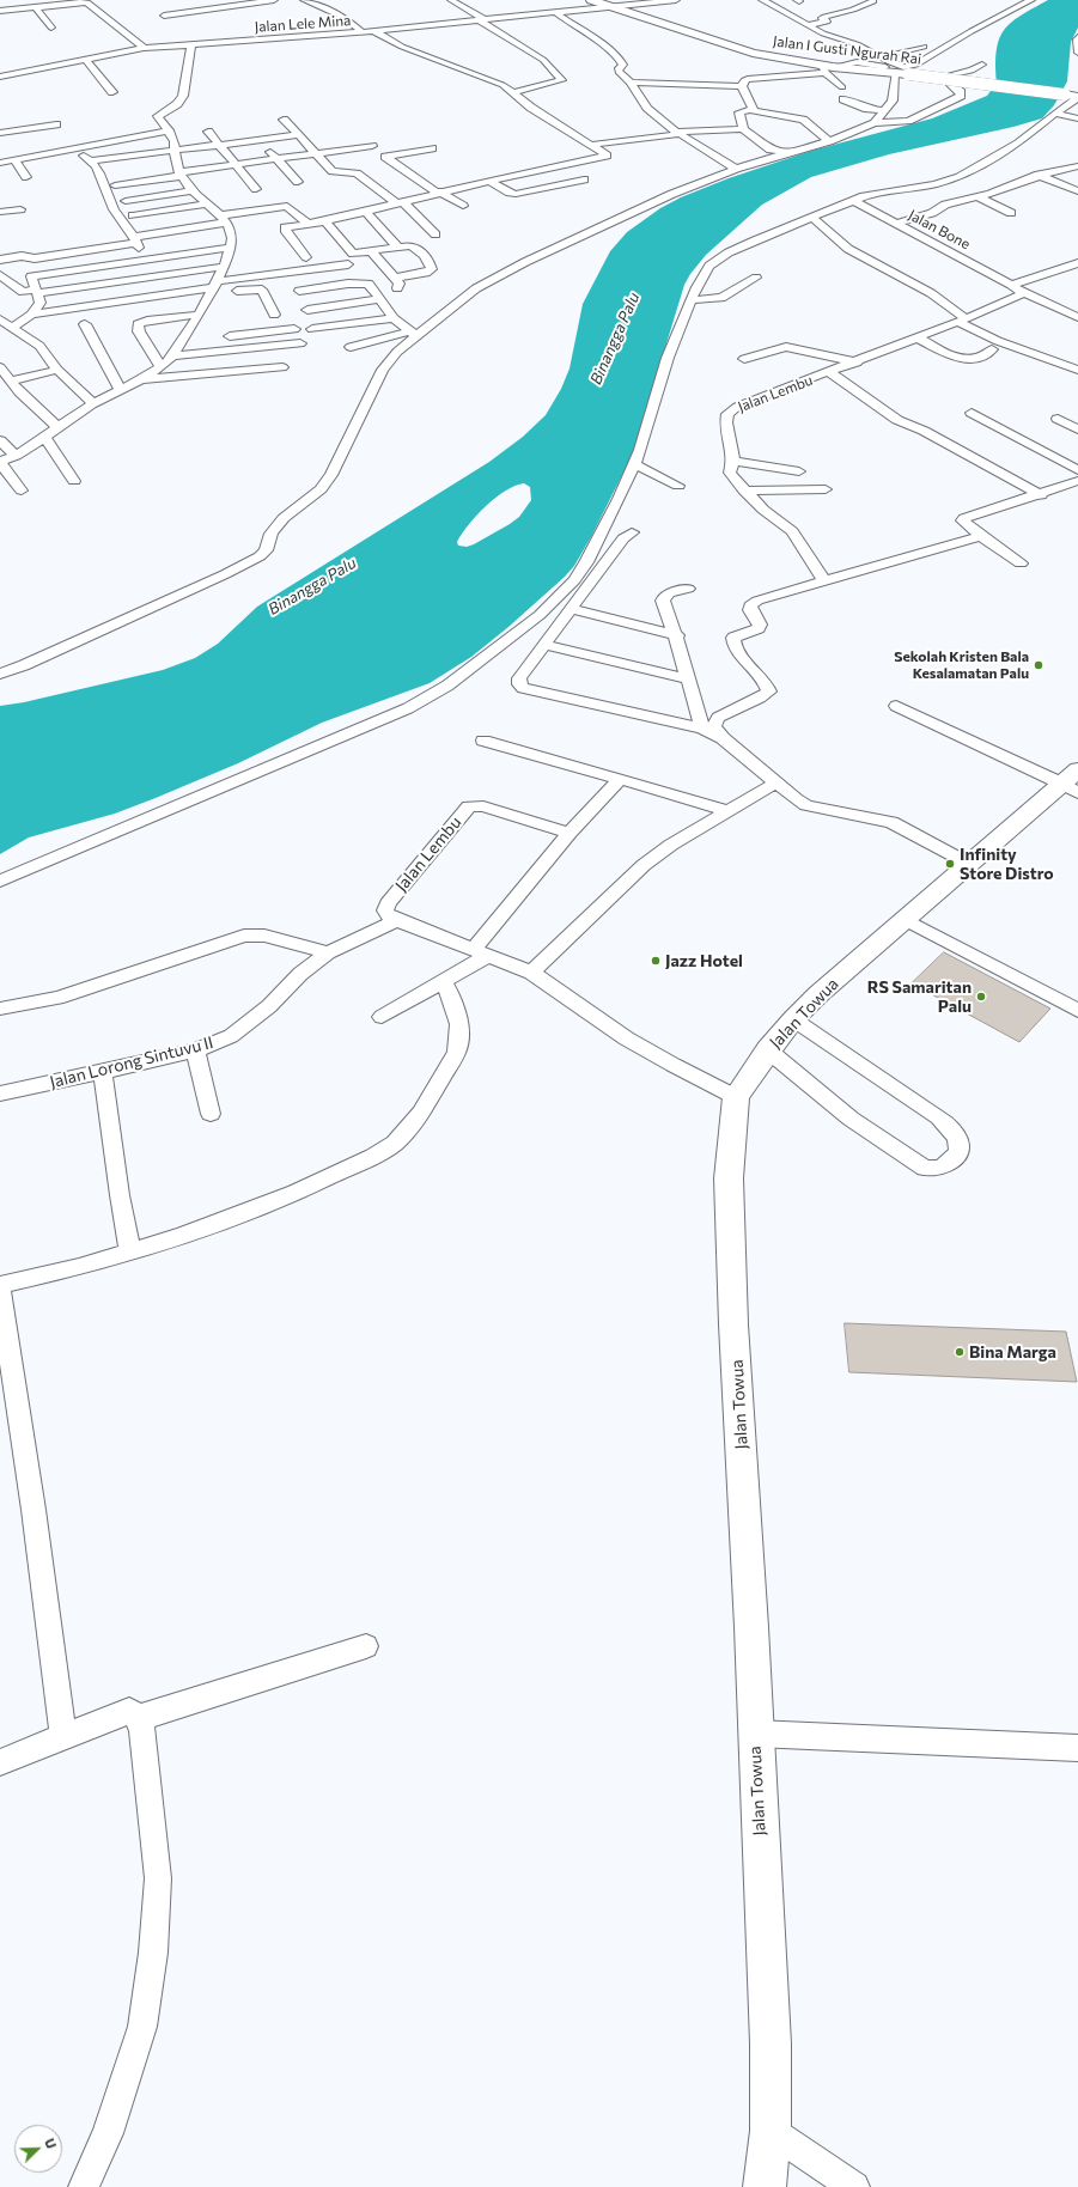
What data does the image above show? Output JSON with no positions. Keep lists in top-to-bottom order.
{
  "streets": {
    "main road": ["Jalan I Gusti Ngurah Rai", "Jalan Towua"],
    "street": [
      "Jalan Lele Mina",
      "Jalan Bone",
      "Jalan Lembu",
      "Jalan Lorong Sintuvu II"
    ]
  },
  "crossings": [
    ["Jalan Lele Mina", "Jalan I Gusti Ngurah Rai"],
    ["Jalan Lembu", "Jalan Lorong Sintuvu II"]
  ],
  "water": ["Binangga Palu"],
  "places": [
    "Sekolah Kristen Bala Kesalamatan Palu",
    "Infinity Store Distro",
    "Jazz Hotel",
    "RS Samaritan Palu",
    "Bina Marga"
  ],
  "north": "top right"
}
